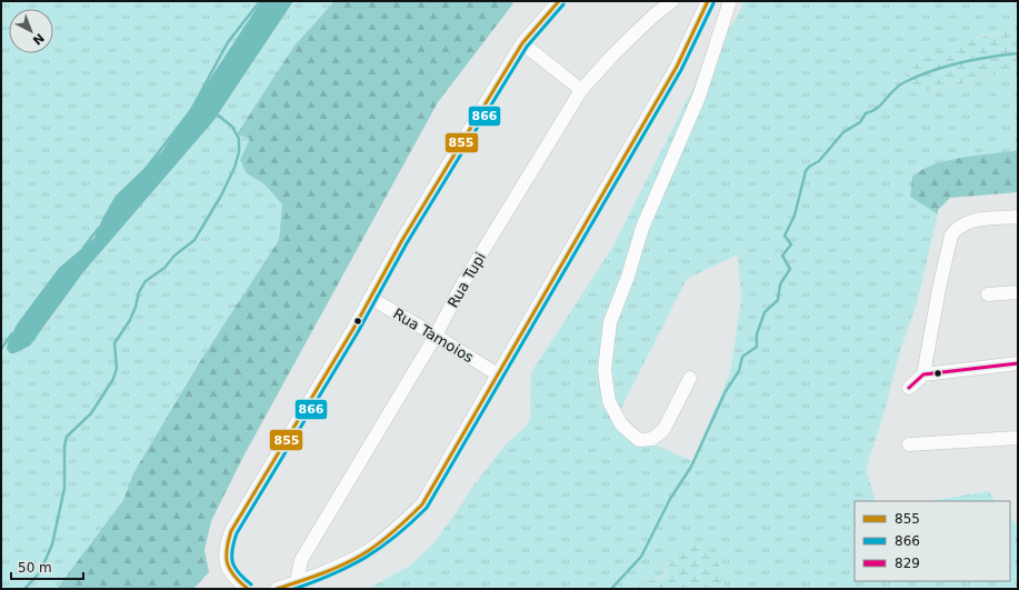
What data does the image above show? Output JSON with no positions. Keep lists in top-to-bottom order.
{
  "streets": {
    "street": ["Rua Tupi", "Rua Tamoios"]
  },
  "crossings": [
    ["Rua Tupi", "Rua Tamoios"]
  ],
  "lines": ["transit line 855", "transit line 866", "transit line 829"],
  "legend": ["855", "866", "829"],
  "scale_bar": "50 m",
  "north": "bottom right"
}
